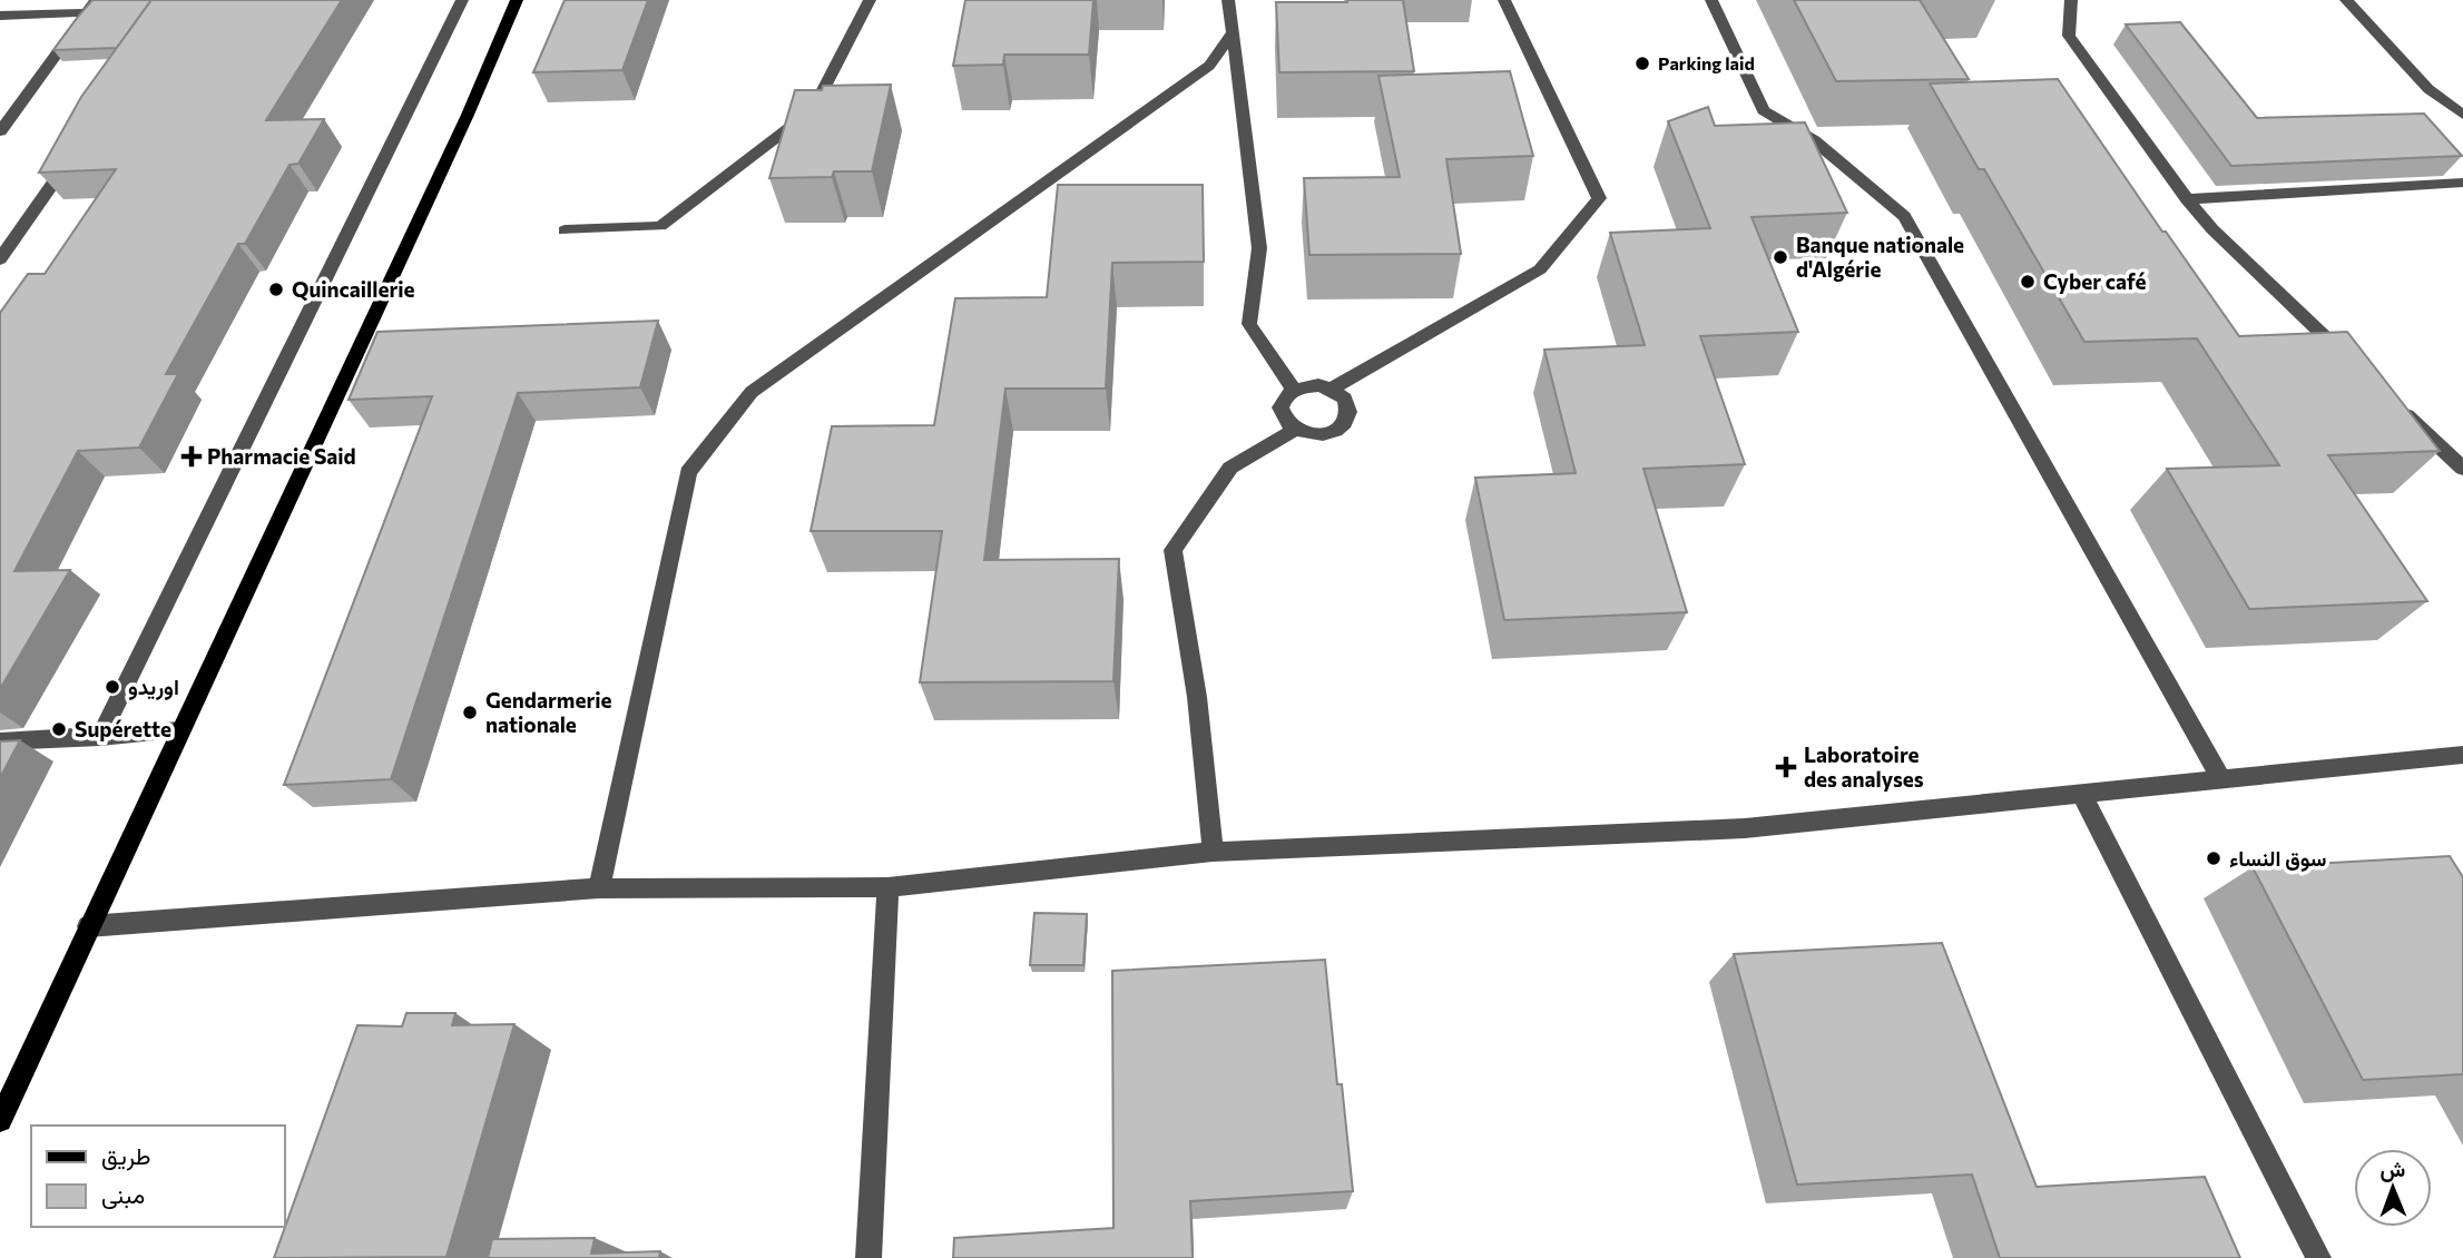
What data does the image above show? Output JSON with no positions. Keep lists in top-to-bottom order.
{
  "places": {
    "other": [
      "Parking laid",
      "Banque nationale d'Algérie",
      "Cyber café",
      "Quincaillerie",
      "اوريدو",
      "Gendarmerie nationale",
      "Supérette",
      "سوق النساء"
    ],
    "health": ["Pharmacie Said", "Laboratoire des analyses"]
  },
  "legend": ["طريق", "مبنى"],
  "north": "top"
}
